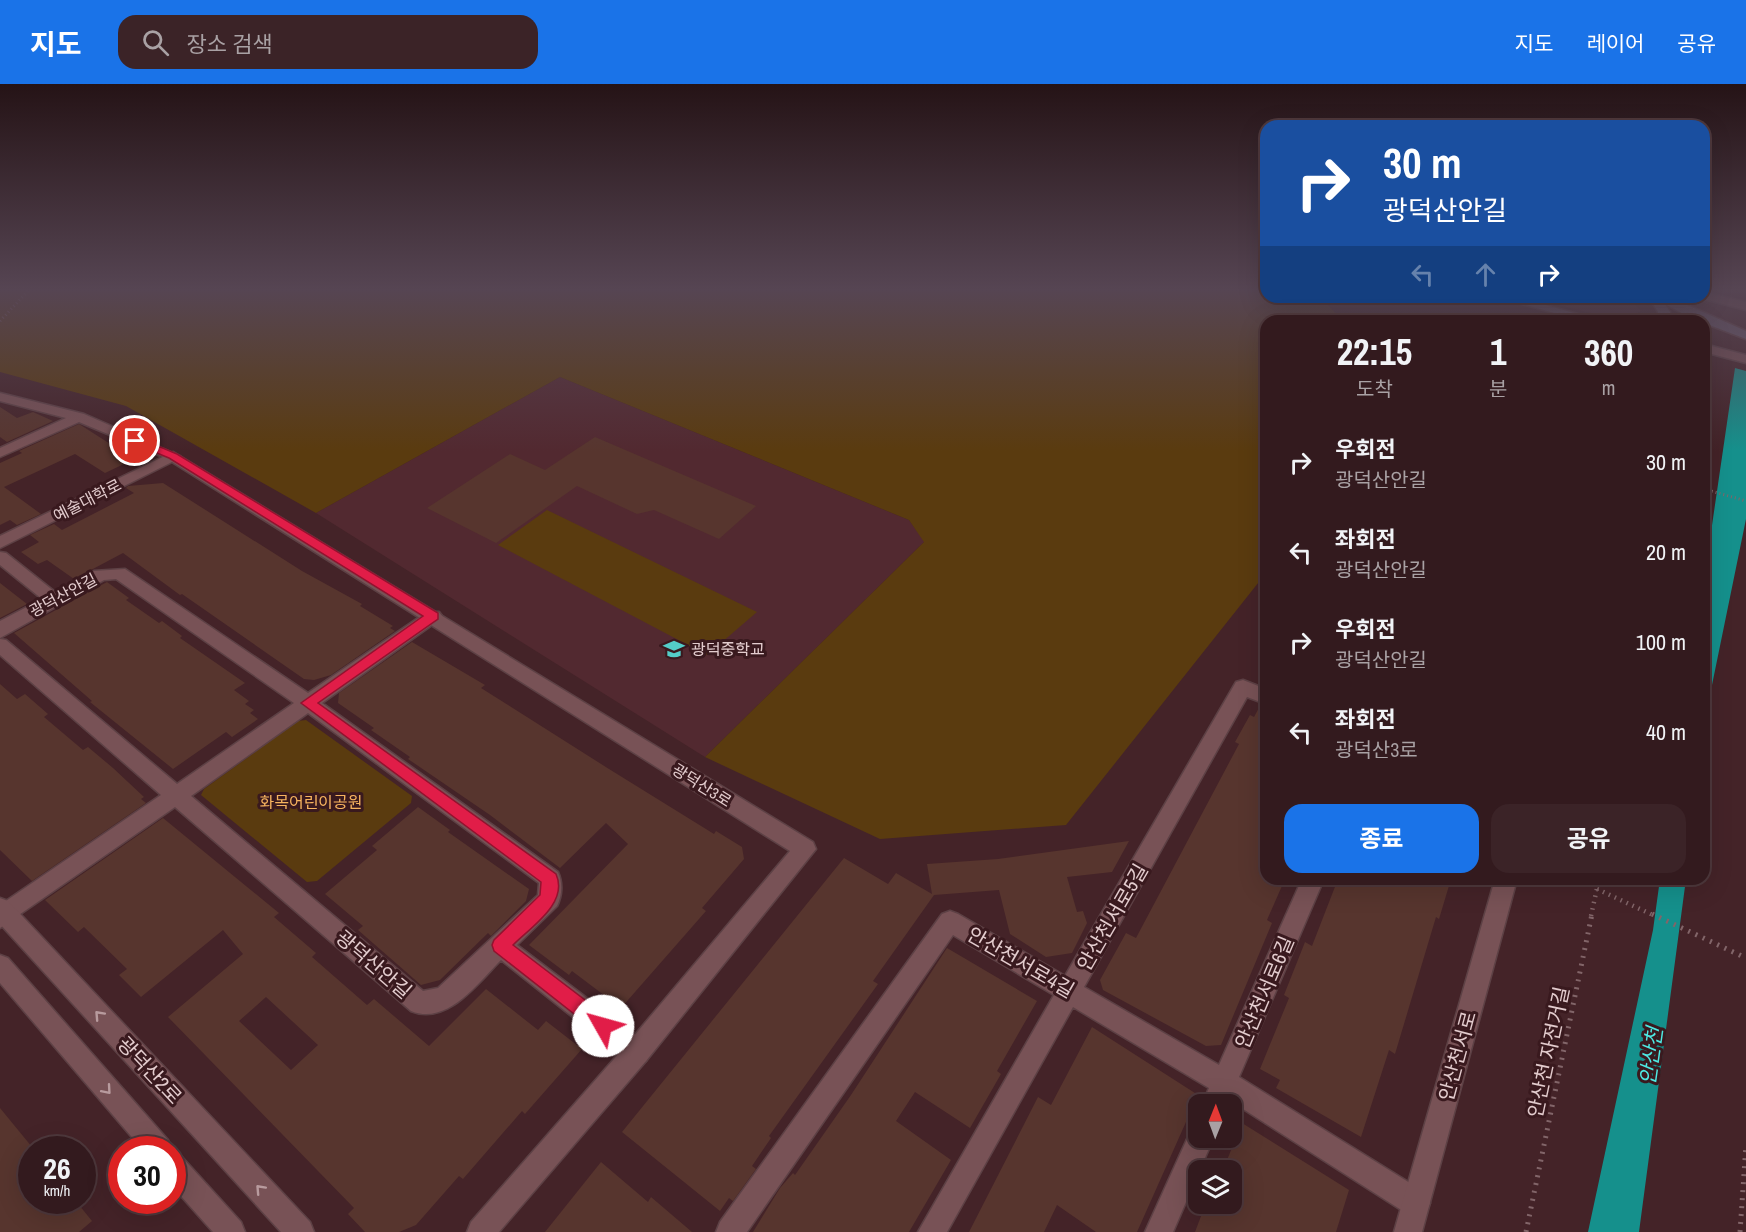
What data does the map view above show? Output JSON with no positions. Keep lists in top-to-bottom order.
{
  "streets": {
    "street": [
      "예술대학로",
      "광덕산안길",
      "광덕산3로",
      "안산천서로5길",
      "안산천서로4길",
      "안산천서로6길",
      "안산천서로",
      "광덕산2로"
    ],
    "path": ["안산천 자전거길"]
  },
  "crossings": [
    ["예술대학로", "광덕산3로"],
    ["안산천서로5길", "안산천서로4길"],
    ["안산천서로4길", "안산천서로6길"],
    ["안산천서로4길", "안산천서로"]
  ],
  "water": ["안산천"],
  "parks": ["화목어린이공원"],
  "places": {
    "school or university": ["광덕중학교"]
  },
  "north": "top",
  "page": {
    "header": "지도",
    "search": "장소 검색",
    "nav": ["지도", "레이어", "공유"],
    "turn": ["30 m", "광덕산안길"],
    "eta": [
      "22:15",
      "도착",
      "1",
      "분",
      "360",
      "m"
    ],
    "list": [
      {
        "name": "우회전",
        "note": "광덕산안길",
        "value": "30 m"
      },
      {
        "name": "좌회전",
        "note": "광덕산안길",
        "value": "20 m"
      },
      {
        "name": "우회전",
        "note": "광덕산안길",
        "value": "100 m"
      },
      {
        "name": "좌회전",
        "note": "광덕산3로",
        "value": "40 m"
      }
    ],
    "buttons": ["종료", "공유"],
    "speed": "26 km/h",
    "limit": "30"
  }
}
